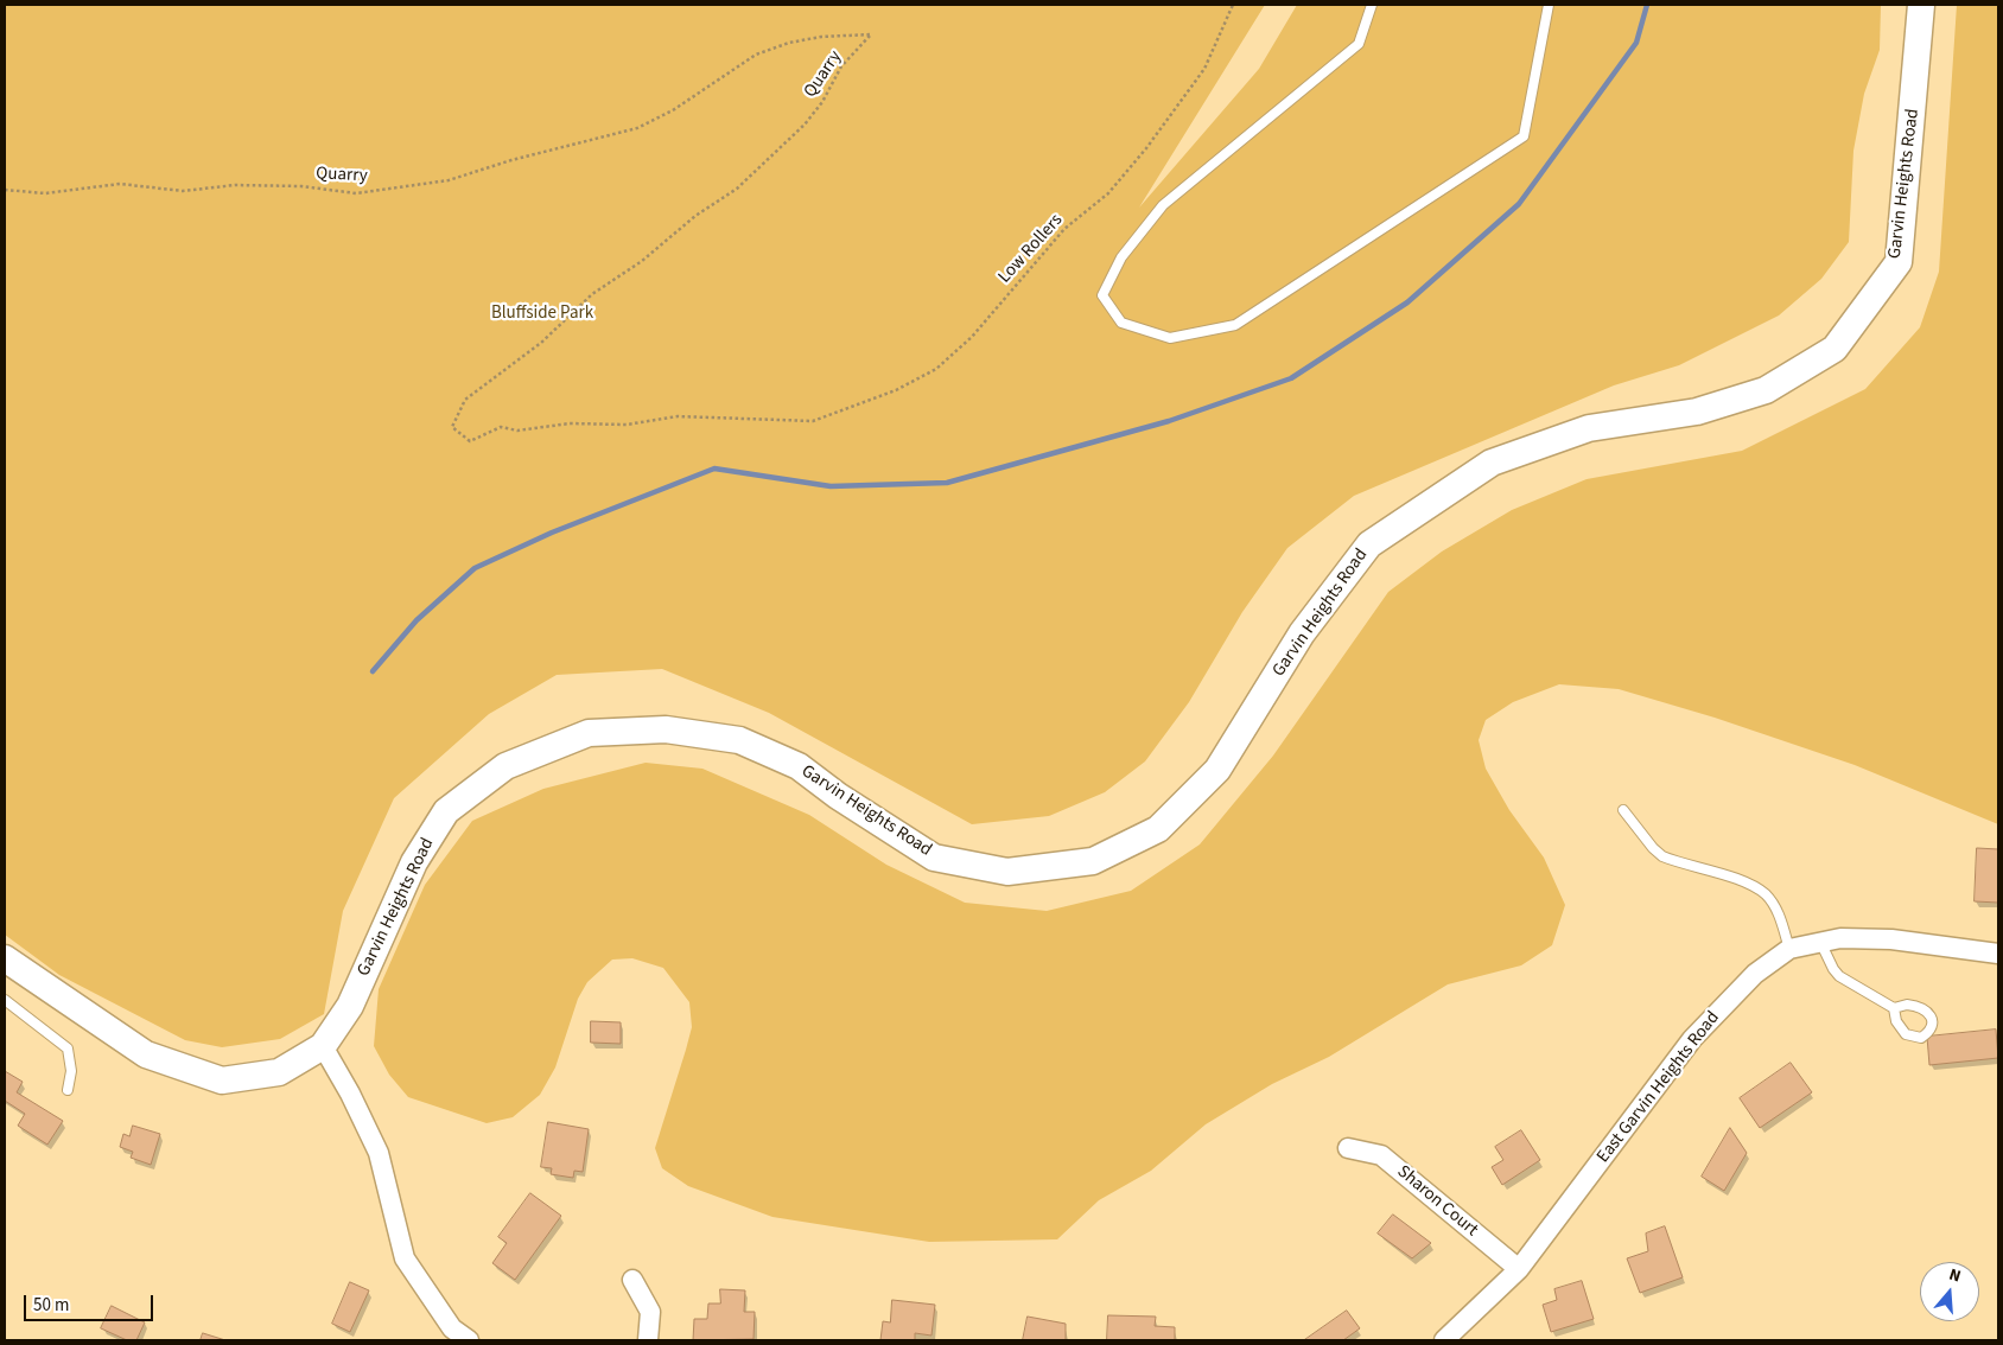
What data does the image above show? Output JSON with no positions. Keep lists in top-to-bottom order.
{
  "streets": {
    "main road": ["Garvin Heights Road"],
    "street": ["East Garvin Heights Road", "Sharon Court"],
    "path": ["Quarry", "Low Rollers"]
  },
  "crossings": [
    ["Quarry", "Low Rollers"],
    ["East Garvin Heights Road", "Sharon Court"]
  ],
  "parks": ["Bluffside Park"],
  "scale_bar": "50 m",
  "north": "top"
}
